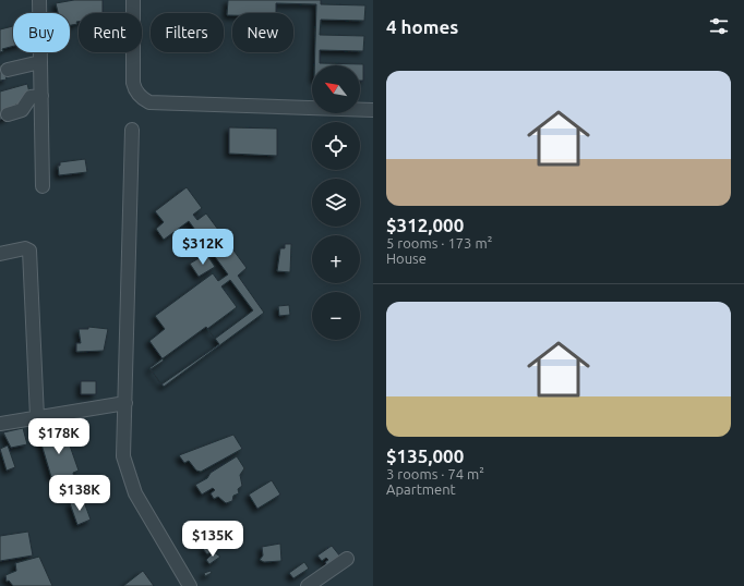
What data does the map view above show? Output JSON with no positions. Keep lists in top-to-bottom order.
{
  "north": "top left",
  "page": {
    "heading": "4 homes",
    "chip": [
      "Buy",
      "Rent",
      "Filters",
      "New"
    ],
    "list": [
      {
        "name": "$312,000",
        "note": "5 rooms · 173 m² · House"
      },
      {
        "name": "$135,000",
        "note": "3 rooms · 74 m² · Apartment"
      }
    ],
    "map_buttons": ["+", "−"],
    "price": [
      "$312K",
      "$178K",
      "$138K",
      "$135K"
    ]
  }
}
